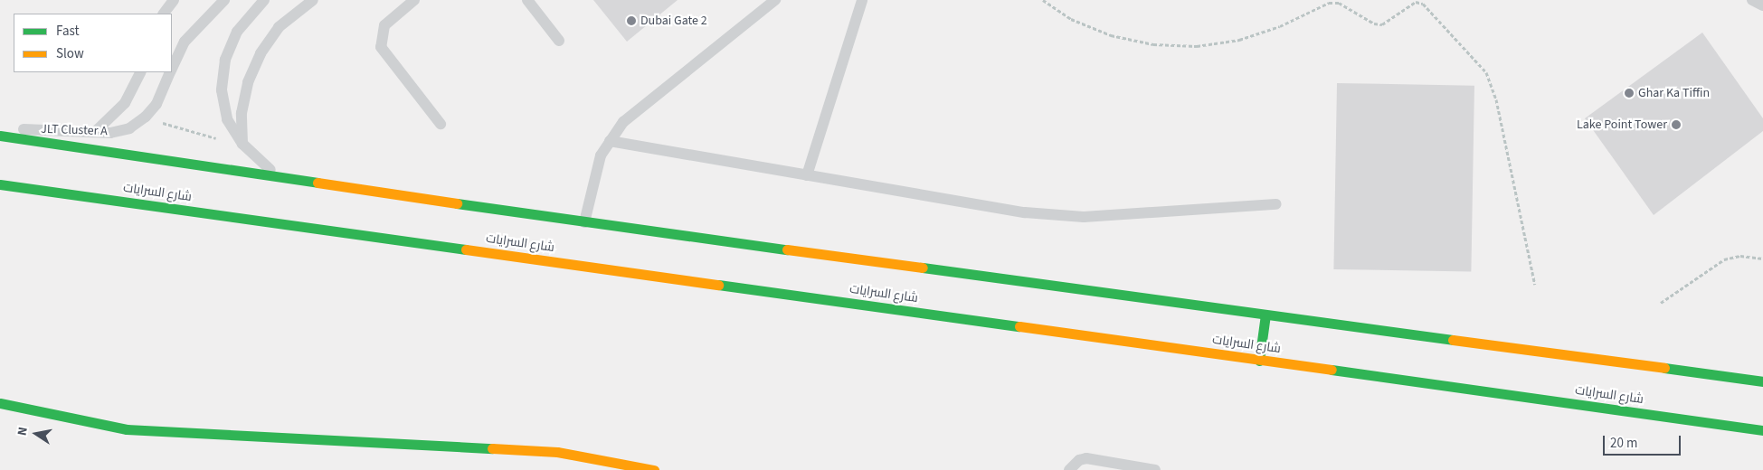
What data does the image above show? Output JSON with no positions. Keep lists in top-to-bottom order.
{
  "streets": {
    "main road": ["شارع السرايات"],
    "lane": ["JLT Cluster A"]
  },
  "places": ["Dubai Gate 2", "Ghar Ka Tiffin", "Lake Point Tower"],
  "legend": ["Fast", "Slow"],
  "scale_bar": "20 m",
  "north": "left"
}
